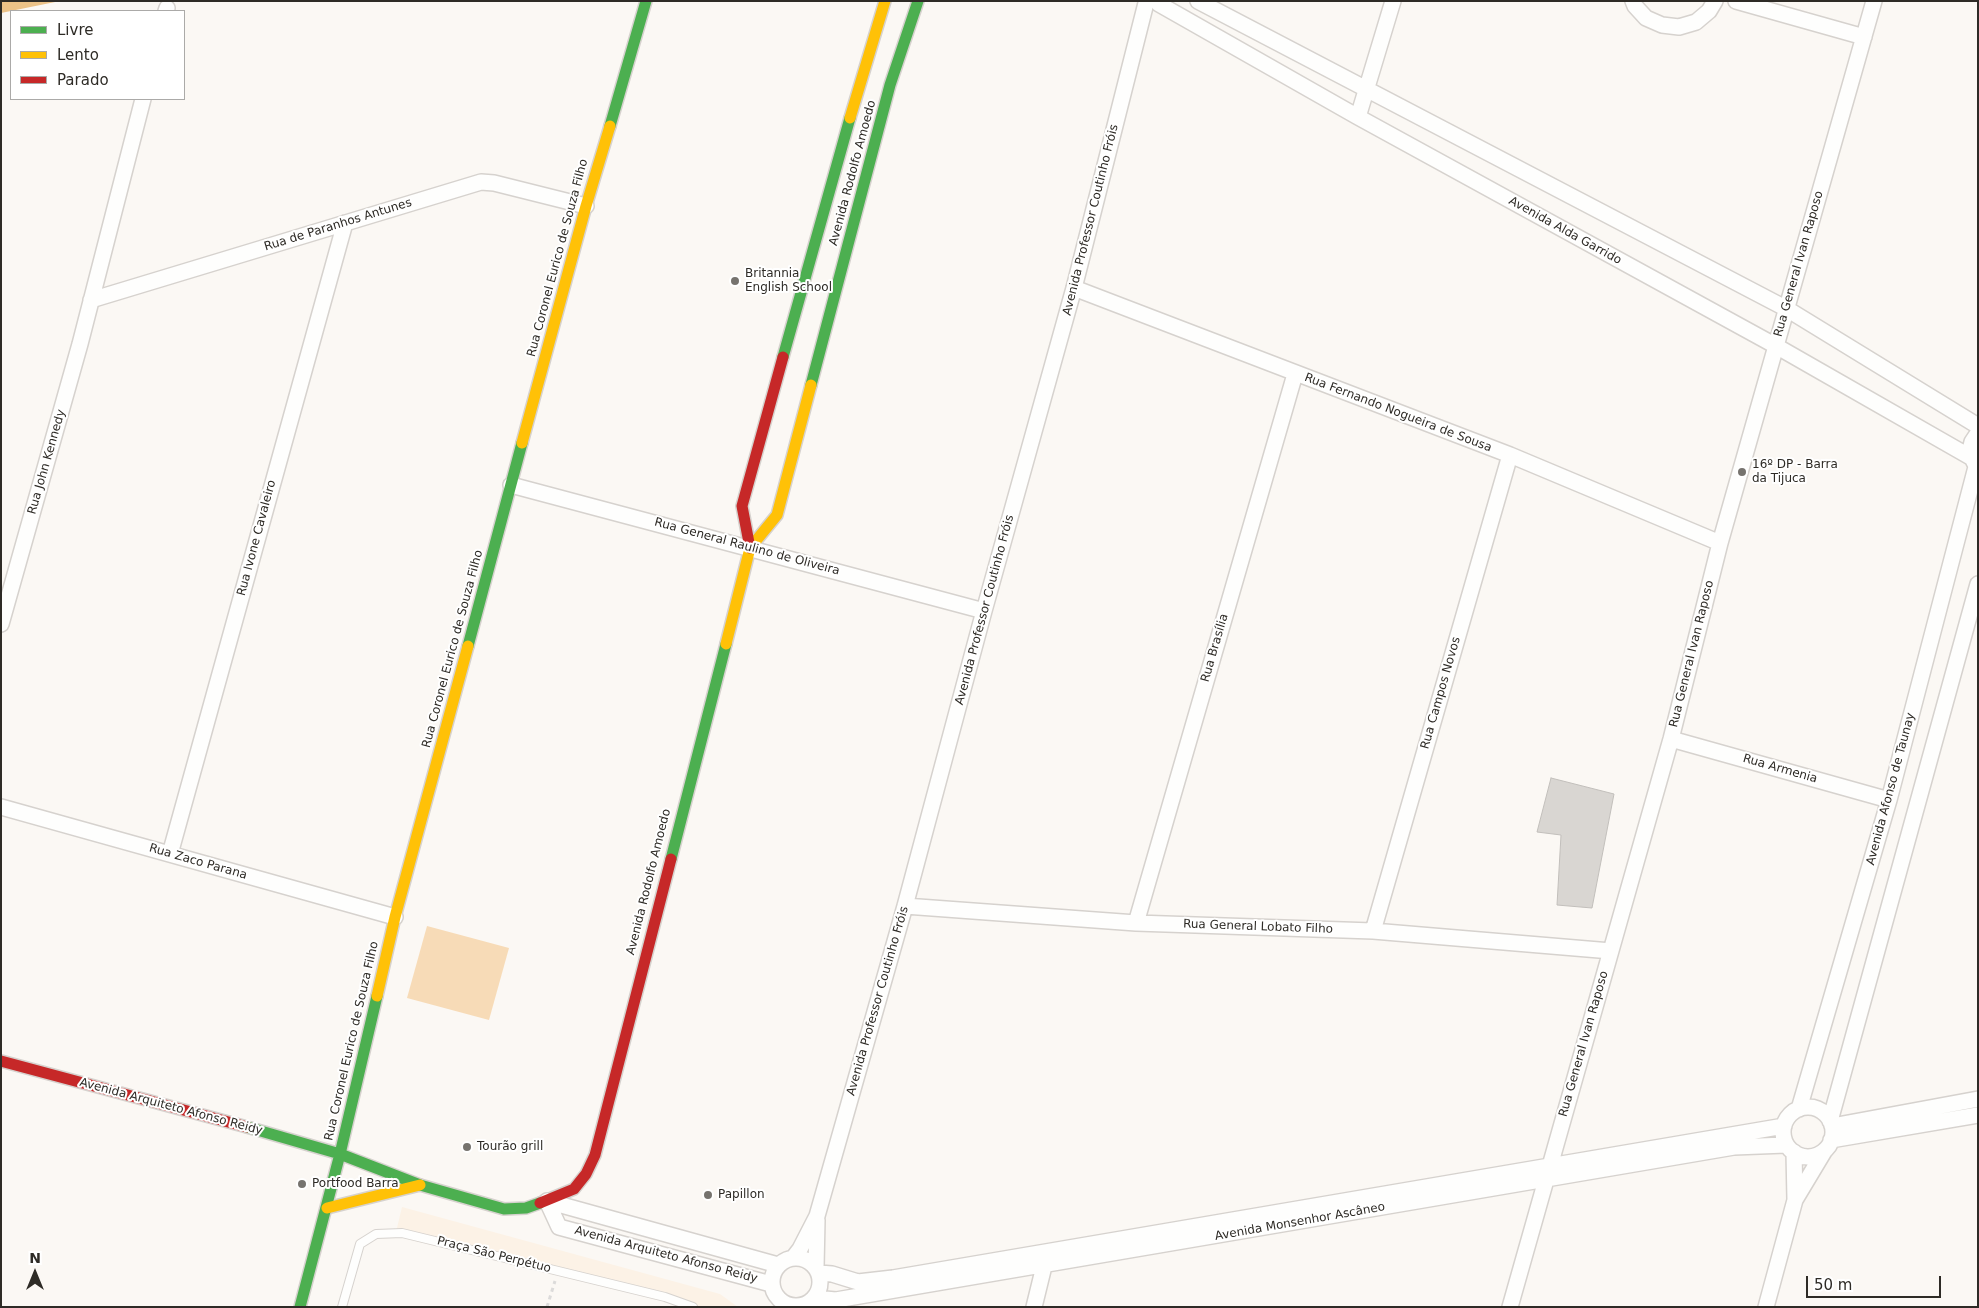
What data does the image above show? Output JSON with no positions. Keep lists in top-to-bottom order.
{
  "streets": {
    "street": [
      "Avenida Rodolfo Amoedo",
      "Avenida Professor Coutinho Fróis",
      "Rua de Paranhos Antunes",
      "Avenida Alda Garrido",
      "Rua Coronel Eurico de Souza Filho",
      "Rua General Ivan Raposo",
      "Rua Fernando Nogueira de Sousa",
      "Rua John Kennedy",
      "Rua Ivone Cavaleiro",
      "Rua General Raulino de Oliveira",
      "Rua Brasília",
      "Rua Campos Novos",
      "Rua Armenia",
      "Avenida Afonso de Taunay",
      "Rua Zaco Parana",
      "Rua General Lobato Filho",
      "Avenida Arquiteto Afonso Reidy",
      "Avenida Monsenhor Ascâneo"
    ],
    "lane": ["Praça São Perpétuo"]
  },
  "crossings": [
    ["Avenida Rodolfo Amoedo", "Rua General Raulino de Oliveira"],
    ["Avenida Rodolfo Amoedo", "Avenida Arquiteto Afonso Reidy"],
    ["Avenida Professor Coutinho Fróis", "Avenida Alda Garrido"],
    ["Avenida Professor Coutinho Fróis", "Rua Fernando Nogueira de Sousa"],
    ["Avenida Professor Coutinho Fróis", "Rua General Raulino de Oliveira"],
    ["Avenida Professor Coutinho Fróis", "Rua General Lobato Filho"],
    ["Avenida Professor Coutinho Fróis", "Avenida Arquiteto Afonso Reidy"],
    ["Avenida Professor Coutinho Fróis", "Avenida Monsenhor Ascâneo"],
    ["Rua de Paranhos Antunes", "Rua Coronel Eurico de Souza Filho"],
    ["Rua de Paranhos Antunes", "Rua John Kennedy"],
    ["Rua de Paranhos Antunes", "Rua Ivone Cavaleiro"],
    ["Avenida Alda Garrido", "Rua General Ivan Raposo"],
    ["Avenida Alda Garrido", "Avenida Afonso de Taunay"],
    ["Rua Coronel Eurico de Souza Filho", "Rua General Raulino de Oliveira"],
    ["Rua Coronel Eurico de Souza Filho", "Rua Zaco Parana"],
    ["Rua Coronel Eurico de Souza Filho", "Avenida Arquiteto Afonso Reidy"],
    ["Rua General Ivan Raposo", "Rua Fernando Nogueira de Sousa"],
    ["Rua General Ivan Raposo", "Rua Armenia"],
    ["Rua General Ivan Raposo", "Rua General Lobato Filho"],
    ["Rua General Ivan Raposo", "Avenida Monsenhor Ascâneo"],
    ["Rua Fernando Nogueira de Sousa", "Rua Brasília"],
    ["Rua Fernando Nogueira de Sousa", "Rua Campos Novos"],
    ["Rua Ivone Cavaleiro", "Rua Zaco Parana"],
    ["Rua Brasília", "Rua General Lobato Filho"],
    ["Rua Campos Novos", "Rua General Lobato Filho"],
    ["Rua Armenia", "Avenida Afonso de Taunay"],
    ["Avenida Afonso de Taunay", "Avenida Monsenhor Ascâneo"],
    ["Avenida Arquiteto Afonso Reidy", "Avenida Monsenhor Ascâneo"]
  ],
  "places": [
    "Britannia English School",
    "16º DP - Barra da Tijuca",
    "Tourão grill",
    "Portfood Barra",
    "Papillon"
  ],
  "legend": ["Livre", "Lento", "Parado"],
  "scale_bar": "50 m",
  "north": "top"
}
